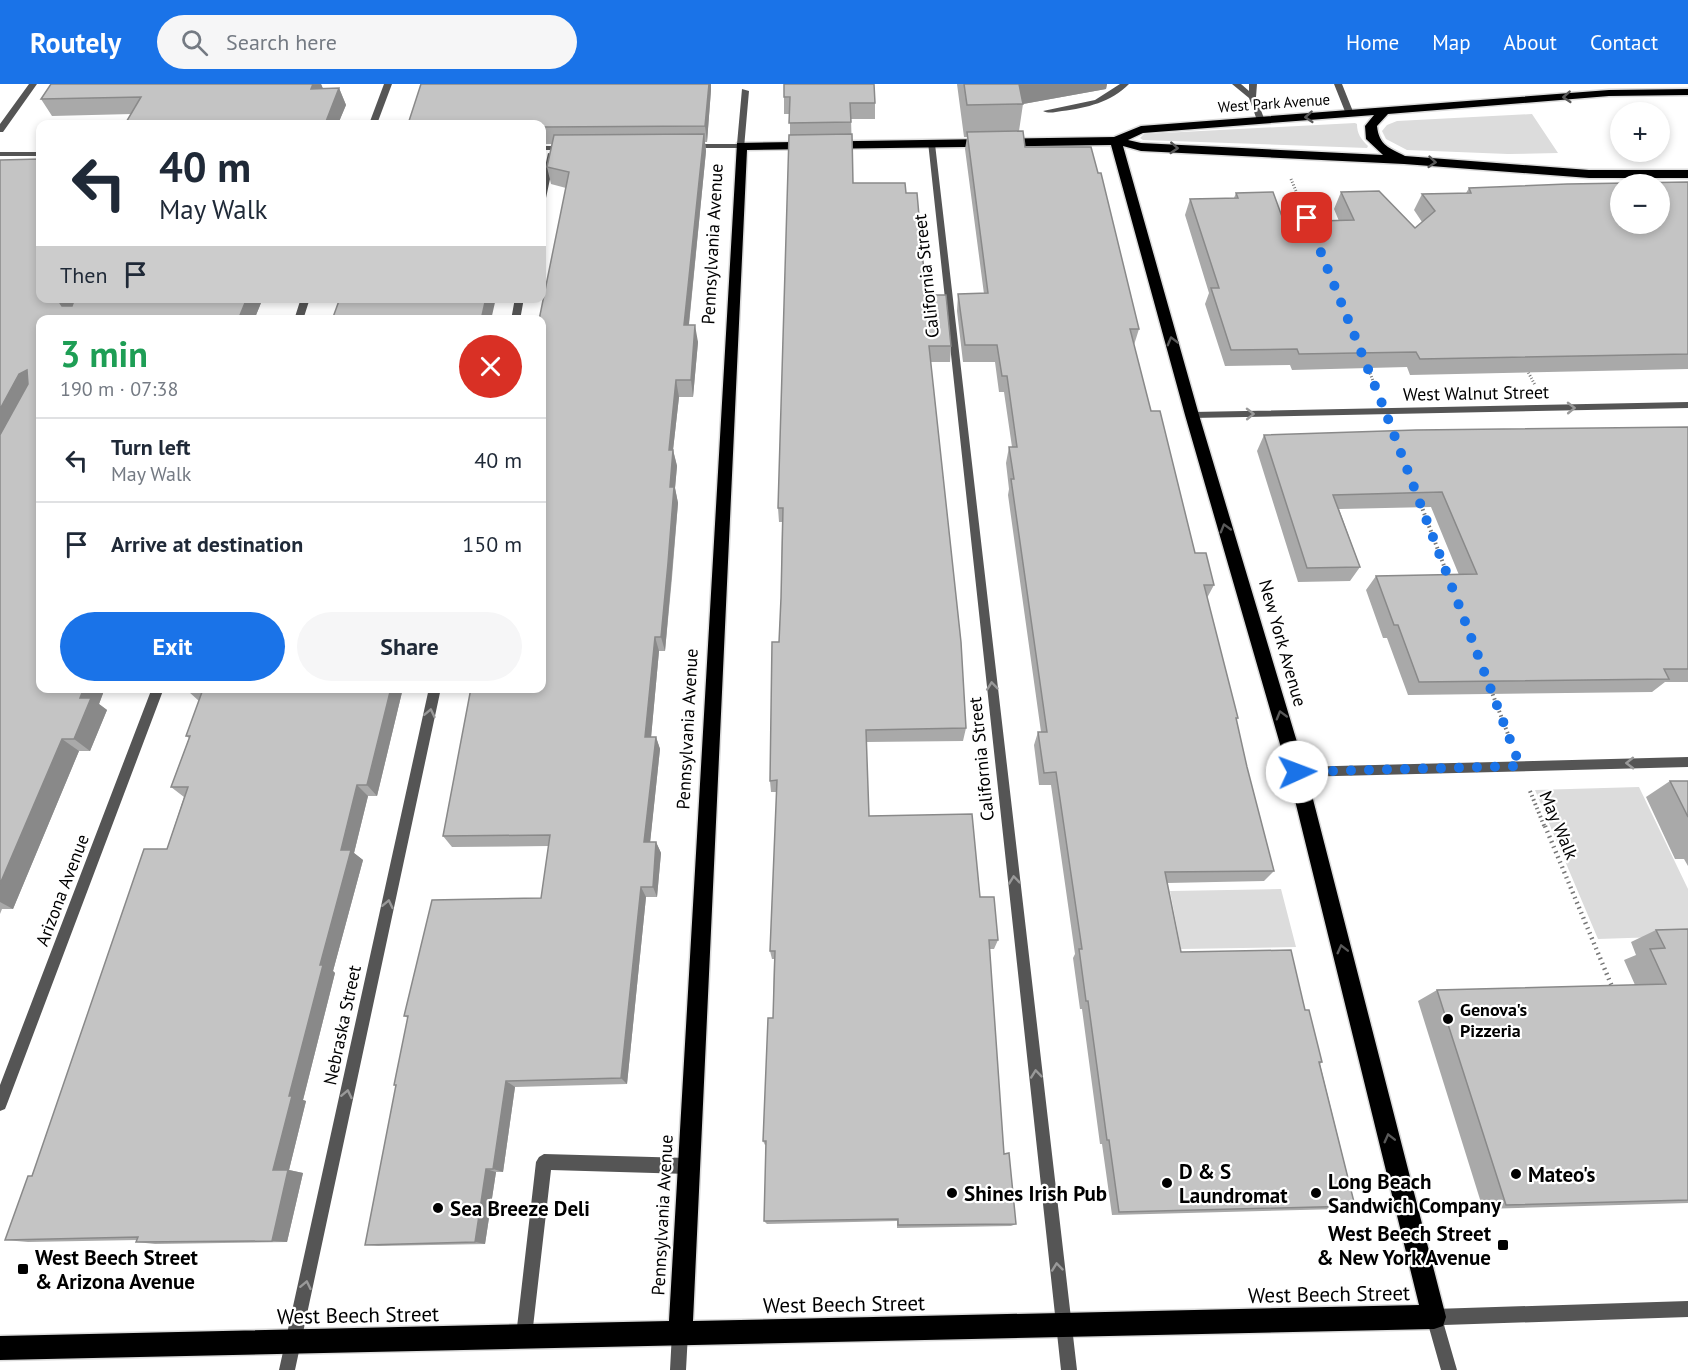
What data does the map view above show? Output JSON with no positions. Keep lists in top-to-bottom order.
{
  "streets": {
    "highway": [
      "West Park Avenue",
      "Pennsylvania Avenue",
      "New York Avenue",
      "West Beech Street"
    ],
    "street": [
      "California Street",
      "West Walnut Street",
      "Arizona Avenue",
      "Nebraska Street"
    ],
    "path": ["May Walk"]
  },
  "crossings": [
    ["West Park Avenue", "Pennsylvania Avenue"],
    ["West Park Avenue", "California Street"],
    ["West Park Avenue", "New York Avenue"],
    ["Pennsylvania Avenue", "West Beech Street"],
    ["California Street", "West Beech Street"],
    ["West Walnut Street", "New York Avenue"],
    ["New York Avenue", "West Beech Street"],
    ["Nebraska Street", "West Beech Street"]
  ],
  "one_way": [
    "California Street",
    "West Walnut Street",
    "New York Avenue",
    "Nebraska Street"
  ],
  "places": {
    "other": [
      "Genova's Pizzeria",
      "Mateo's",
      "D & S Laundromat",
      "Shines Irish Pub",
      "Long Beach Sandwich Company",
      "Sea Breeze Deli"
    ],
    "transit": ["West Beech Street & New York Avenue", "West Beech Street & Arizona Avenue"]
  },
  "page": {
    "header": "Routely",
    "search": "Search here",
    "nav": [
      "Home",
      "Map",
      "About",
      "Contact"
    ],
    "map_buttons": ["+", "−"],
    "turn": ["40 m", "May Walk"],
    "then": "Then",
    "heading": ["3 min", "190 m · 07:38"],
    "list": [
      {
        "name": "Turn left",
        "note": "May Walk",
        "value": "40 m"
      },
      {
        "name": "Arrive at destination",
        "value": "150 m"
      }
    ],
    "buttons": ["Exit", "Share"]
  }
}
